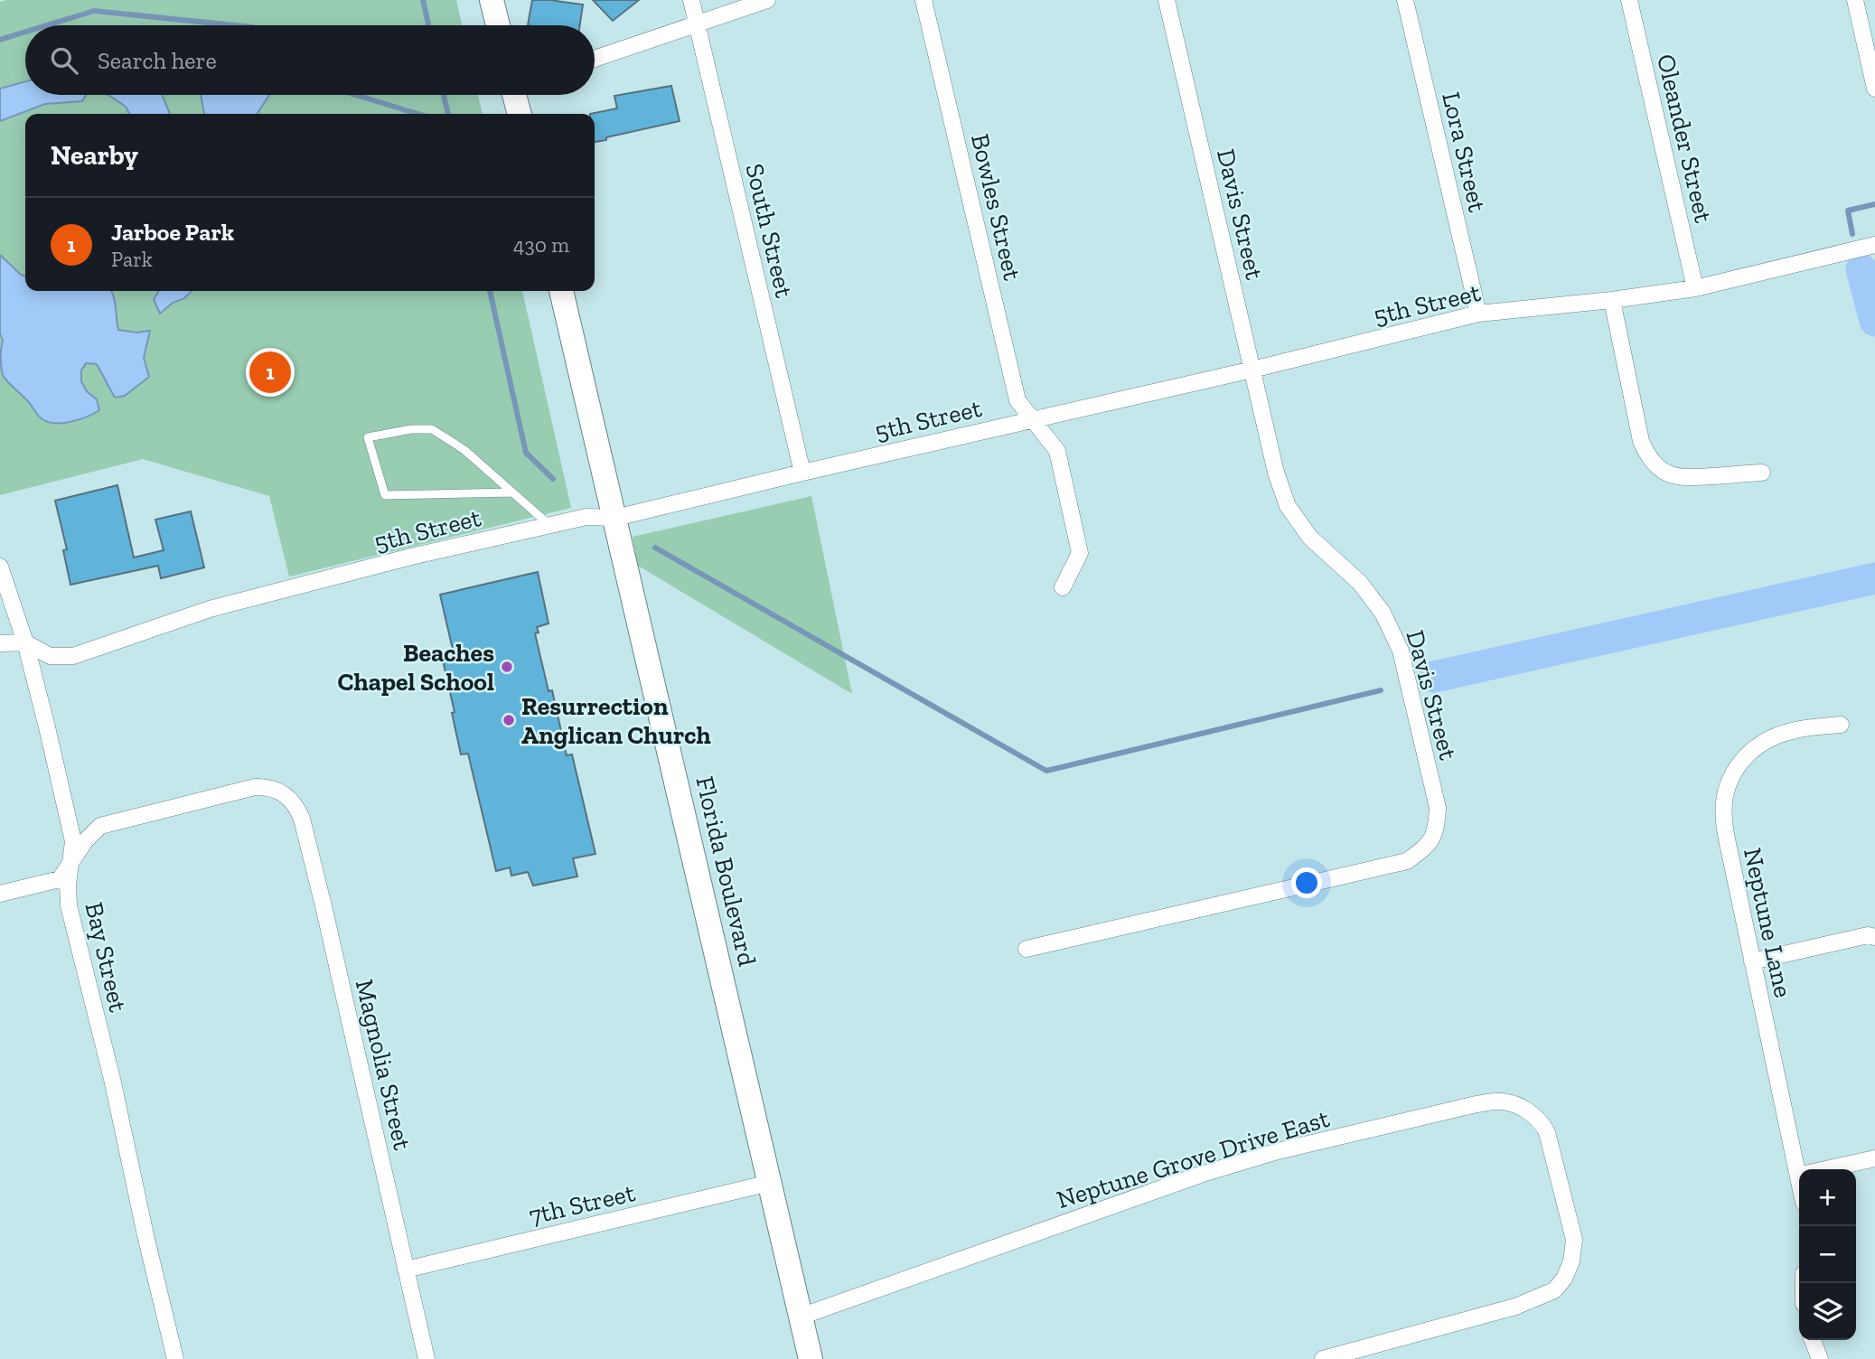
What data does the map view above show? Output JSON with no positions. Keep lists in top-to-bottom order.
{
  "streets": {
    "street": [
      "Oleander Street",
      "Lora Street",
      "Bowles Street",
      "Davis Street",
      "South Street",
      "5th Street",
      "Florida Boulevard",
      "Neptune Lane",
      "Bay Street",
      "Magnolia Street",
      "Neptune Grove Drive East",
      "7th Street"
    ]
  },
  "crossings": [
    ["Oleander Street", "5th Street"],
    ["Lora Street", "5th Street"],
    ["Bowles Street", "5th Street"],
    ["Davis Street", "5th Street"],
    ["South Street", "5th Street"],
    ["5th Street", "Florida Boulevard"],
    ["5th Street", "Bay Street"],
    ["Florida Boulevard", "Neptune Grove Drive East"],
    ["Florida Boulevard", "7th Street"],
    ["Bay Street", "Magnolia Street"],
    ["Magnolia Street", "7th Street"]
  ],
  "places": ["Beaches Chapel School", "Resurrection Anglican Church"],
  "page": {
    "search": "Search here",
    "heading": "Nearby",
    "list": [
      {
        "mark": "1",
        "name": "Jarboe Park",
        "note": "Park",
        "value": "430 m"
      }
    ],
    "pins": "1",
    "map_buttons": ["+", "−"]
  }
}
